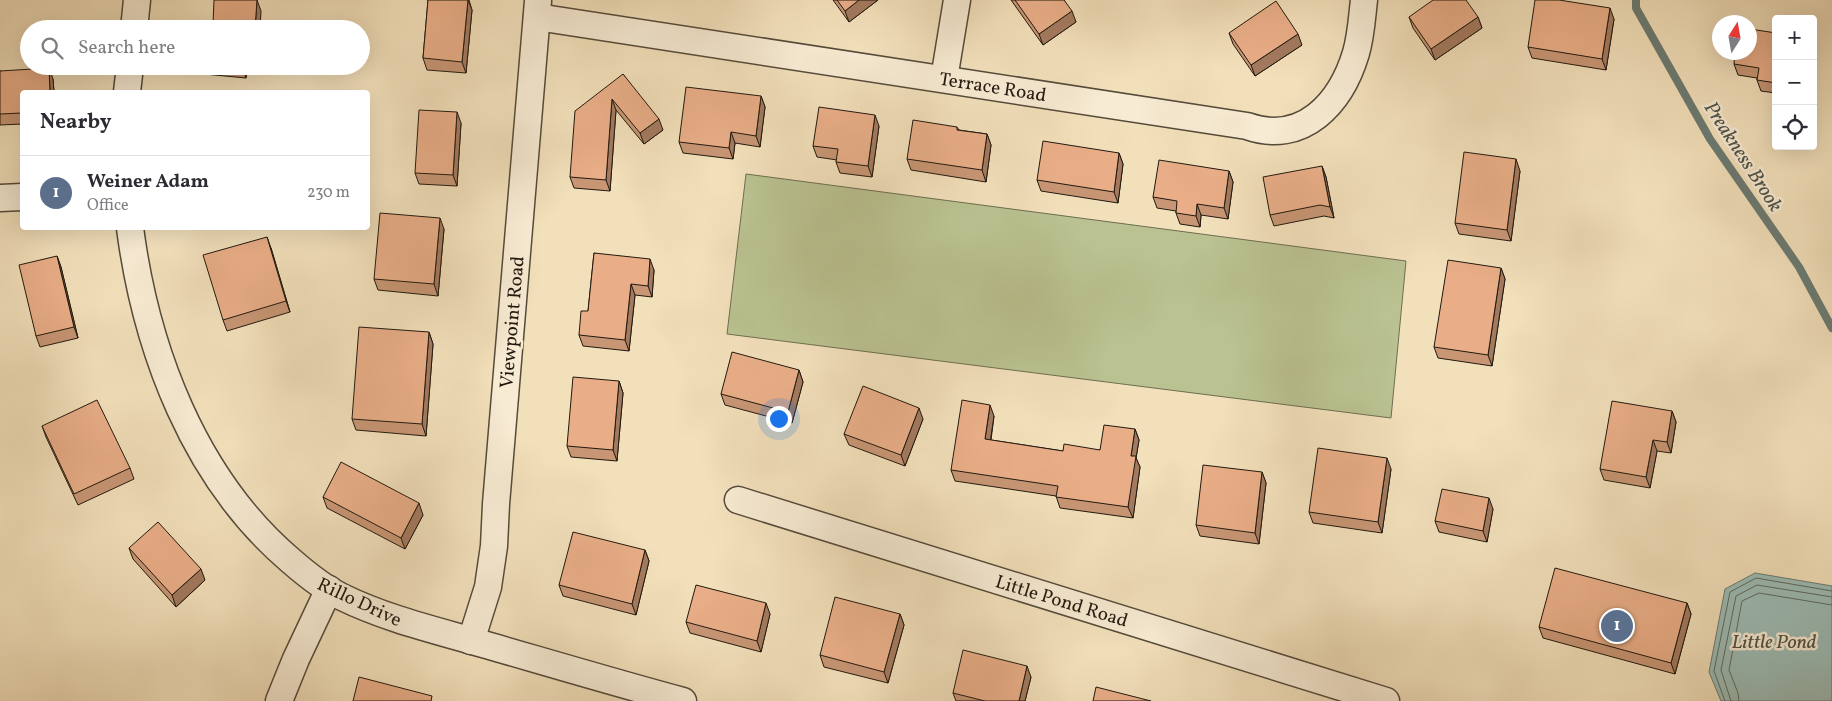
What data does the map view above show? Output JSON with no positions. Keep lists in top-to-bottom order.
{
  "streets": {
    "street": [
      "Terrace Road",
      "Viewpoint Road",
      "Little Pond Road",
      "Rillo Drive"
    ]
  },
  "crossings": [
    ["Terrace Road", "Viewpoint Road"],
    ["Viewpoint Road", "Rillo Drive"]
  ],
  "water": ["Preakness Brook", "Little Pond"],
  "north": "top",
  "page": {
    "map_buttons": ["+", "−"],
    "search": "Search here",
    "heading": "Nearby",
    "list": [
      {
        "mark": "1",
        "name": "Weiner Adam",
        "note": "Office",
        "value": "230 m"
      }
    ],
    "pins": "1"
  }
}
